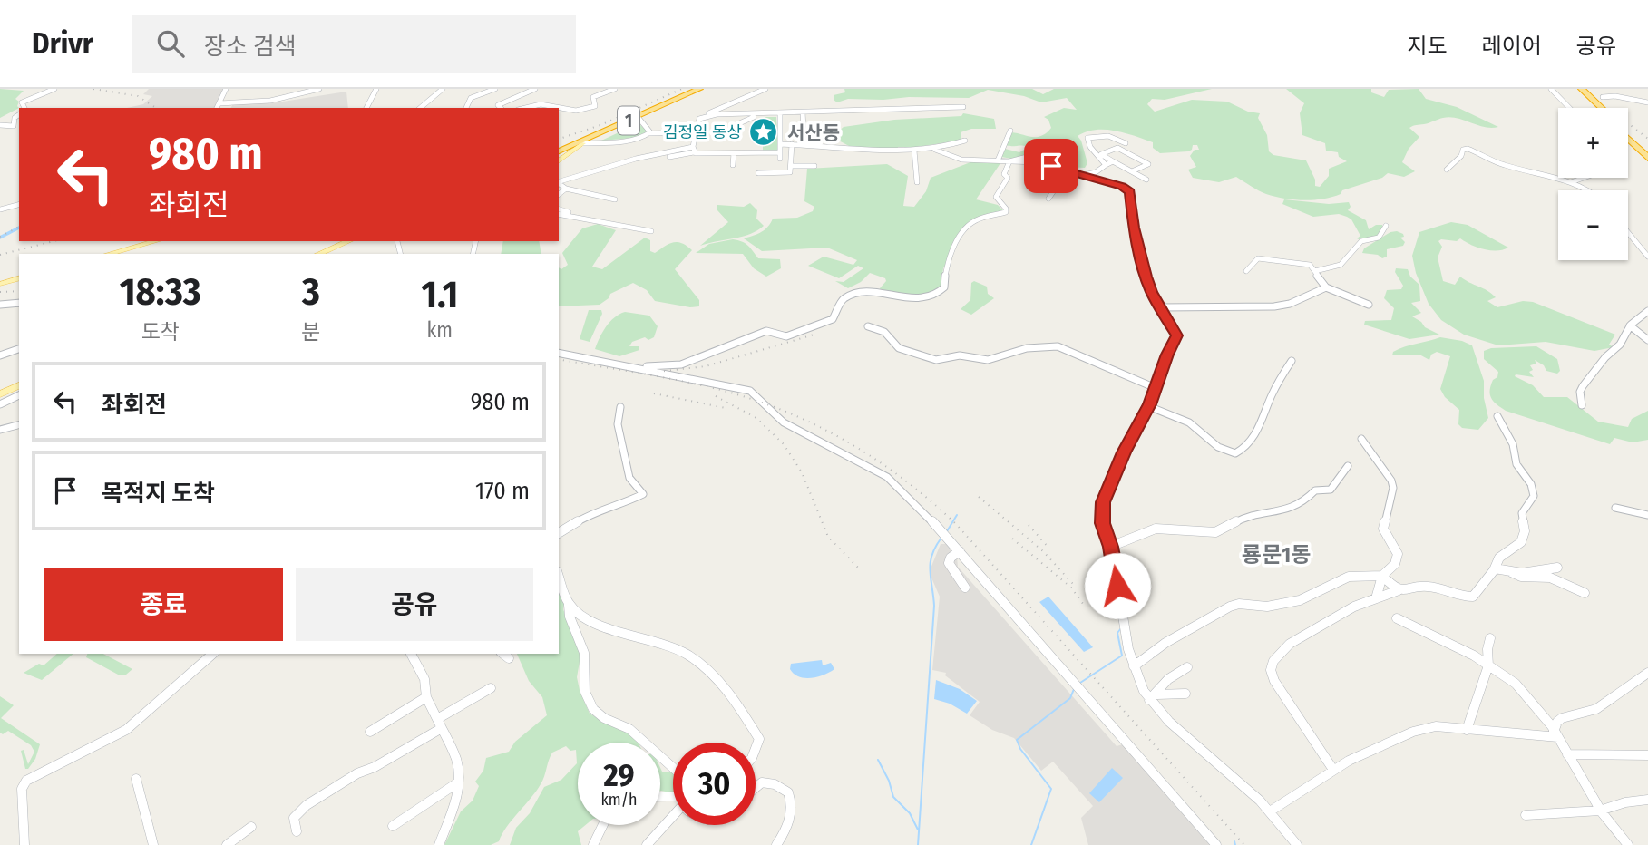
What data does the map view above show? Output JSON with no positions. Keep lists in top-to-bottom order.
{
  "streets": {
    "highway": ["1"]
  },
  "districts": ["서산동", "룡문1동"],
  "places": {
    "place": ["김정일 동상"]
  },
  "page": {
    "header": "Drivr",
    "search": "장소 검색",
    "nav": ["지도", "레이어", "공유"],
    "map_buttons": ["+", "−"],
    "turn": ["980 m", "좌회전"],
    "eta": [
      "18:33",
      "도착",
      "3",
      "분",
      "1.1",
      "km"
    ],
    "list": [
      {
        "name": "좌회전",
        "value": "980 m"
      },
      {
        "name": "목적지 도착",
        "value": "170 m"
      }
    ],
    "buttons": ["종료", "공유"],
    "speed": "29 km/h",
    "limit": "30"
  }
}
